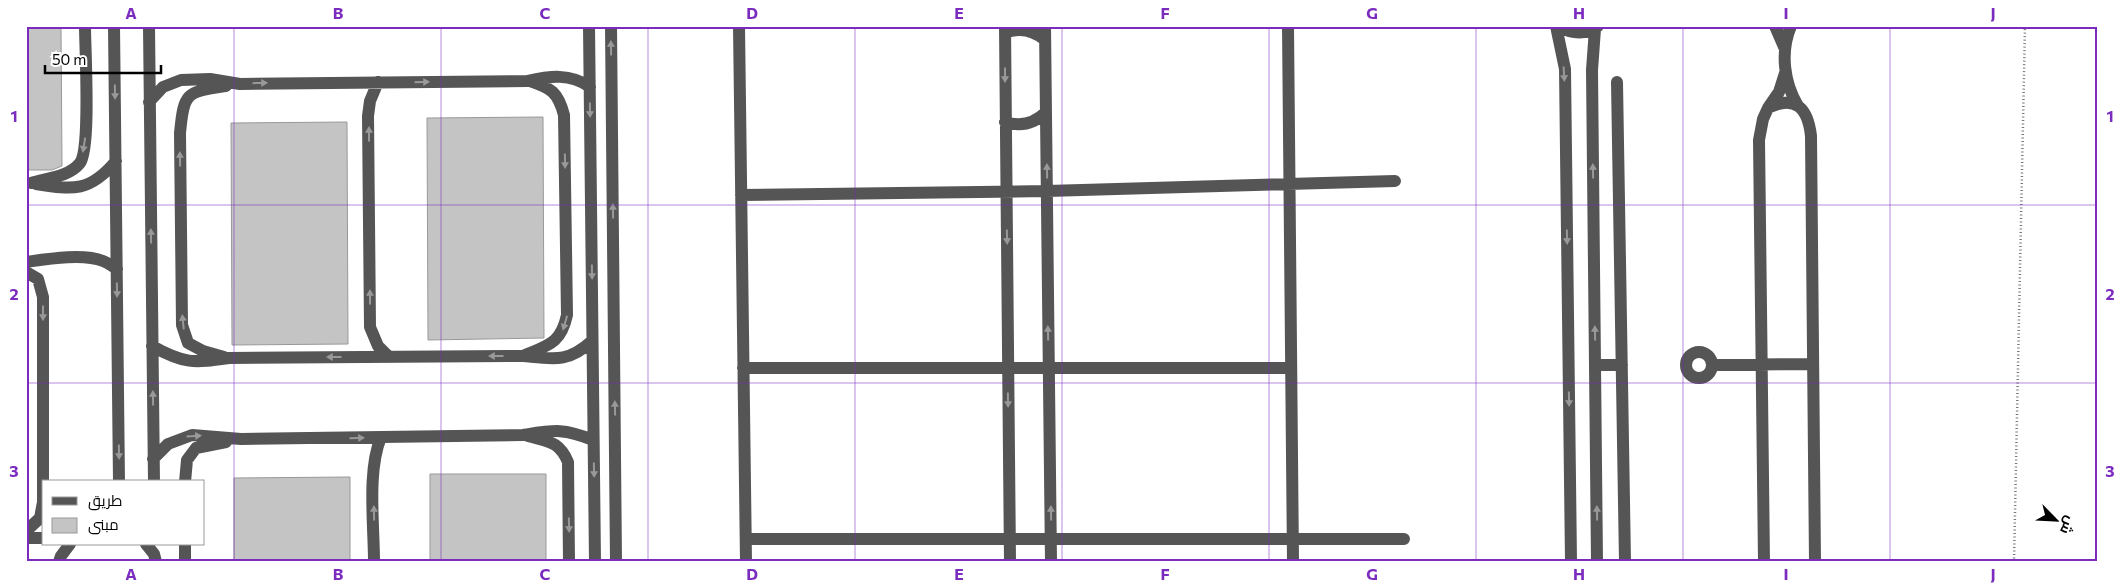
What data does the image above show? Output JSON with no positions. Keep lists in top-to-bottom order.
{
  "legend": ["طريق", "مبنى"],
  "scale_bar": "50 m",
  "north": "bottom right",
  "grid": {
    "columns": [
      "A",
      "B",
      "C",
      "D",
      "E",
      "F",
      "G",
      "H",
      "I",
      "J"
    ],
    "rows": ["1", "2", "3"]
  }
}
